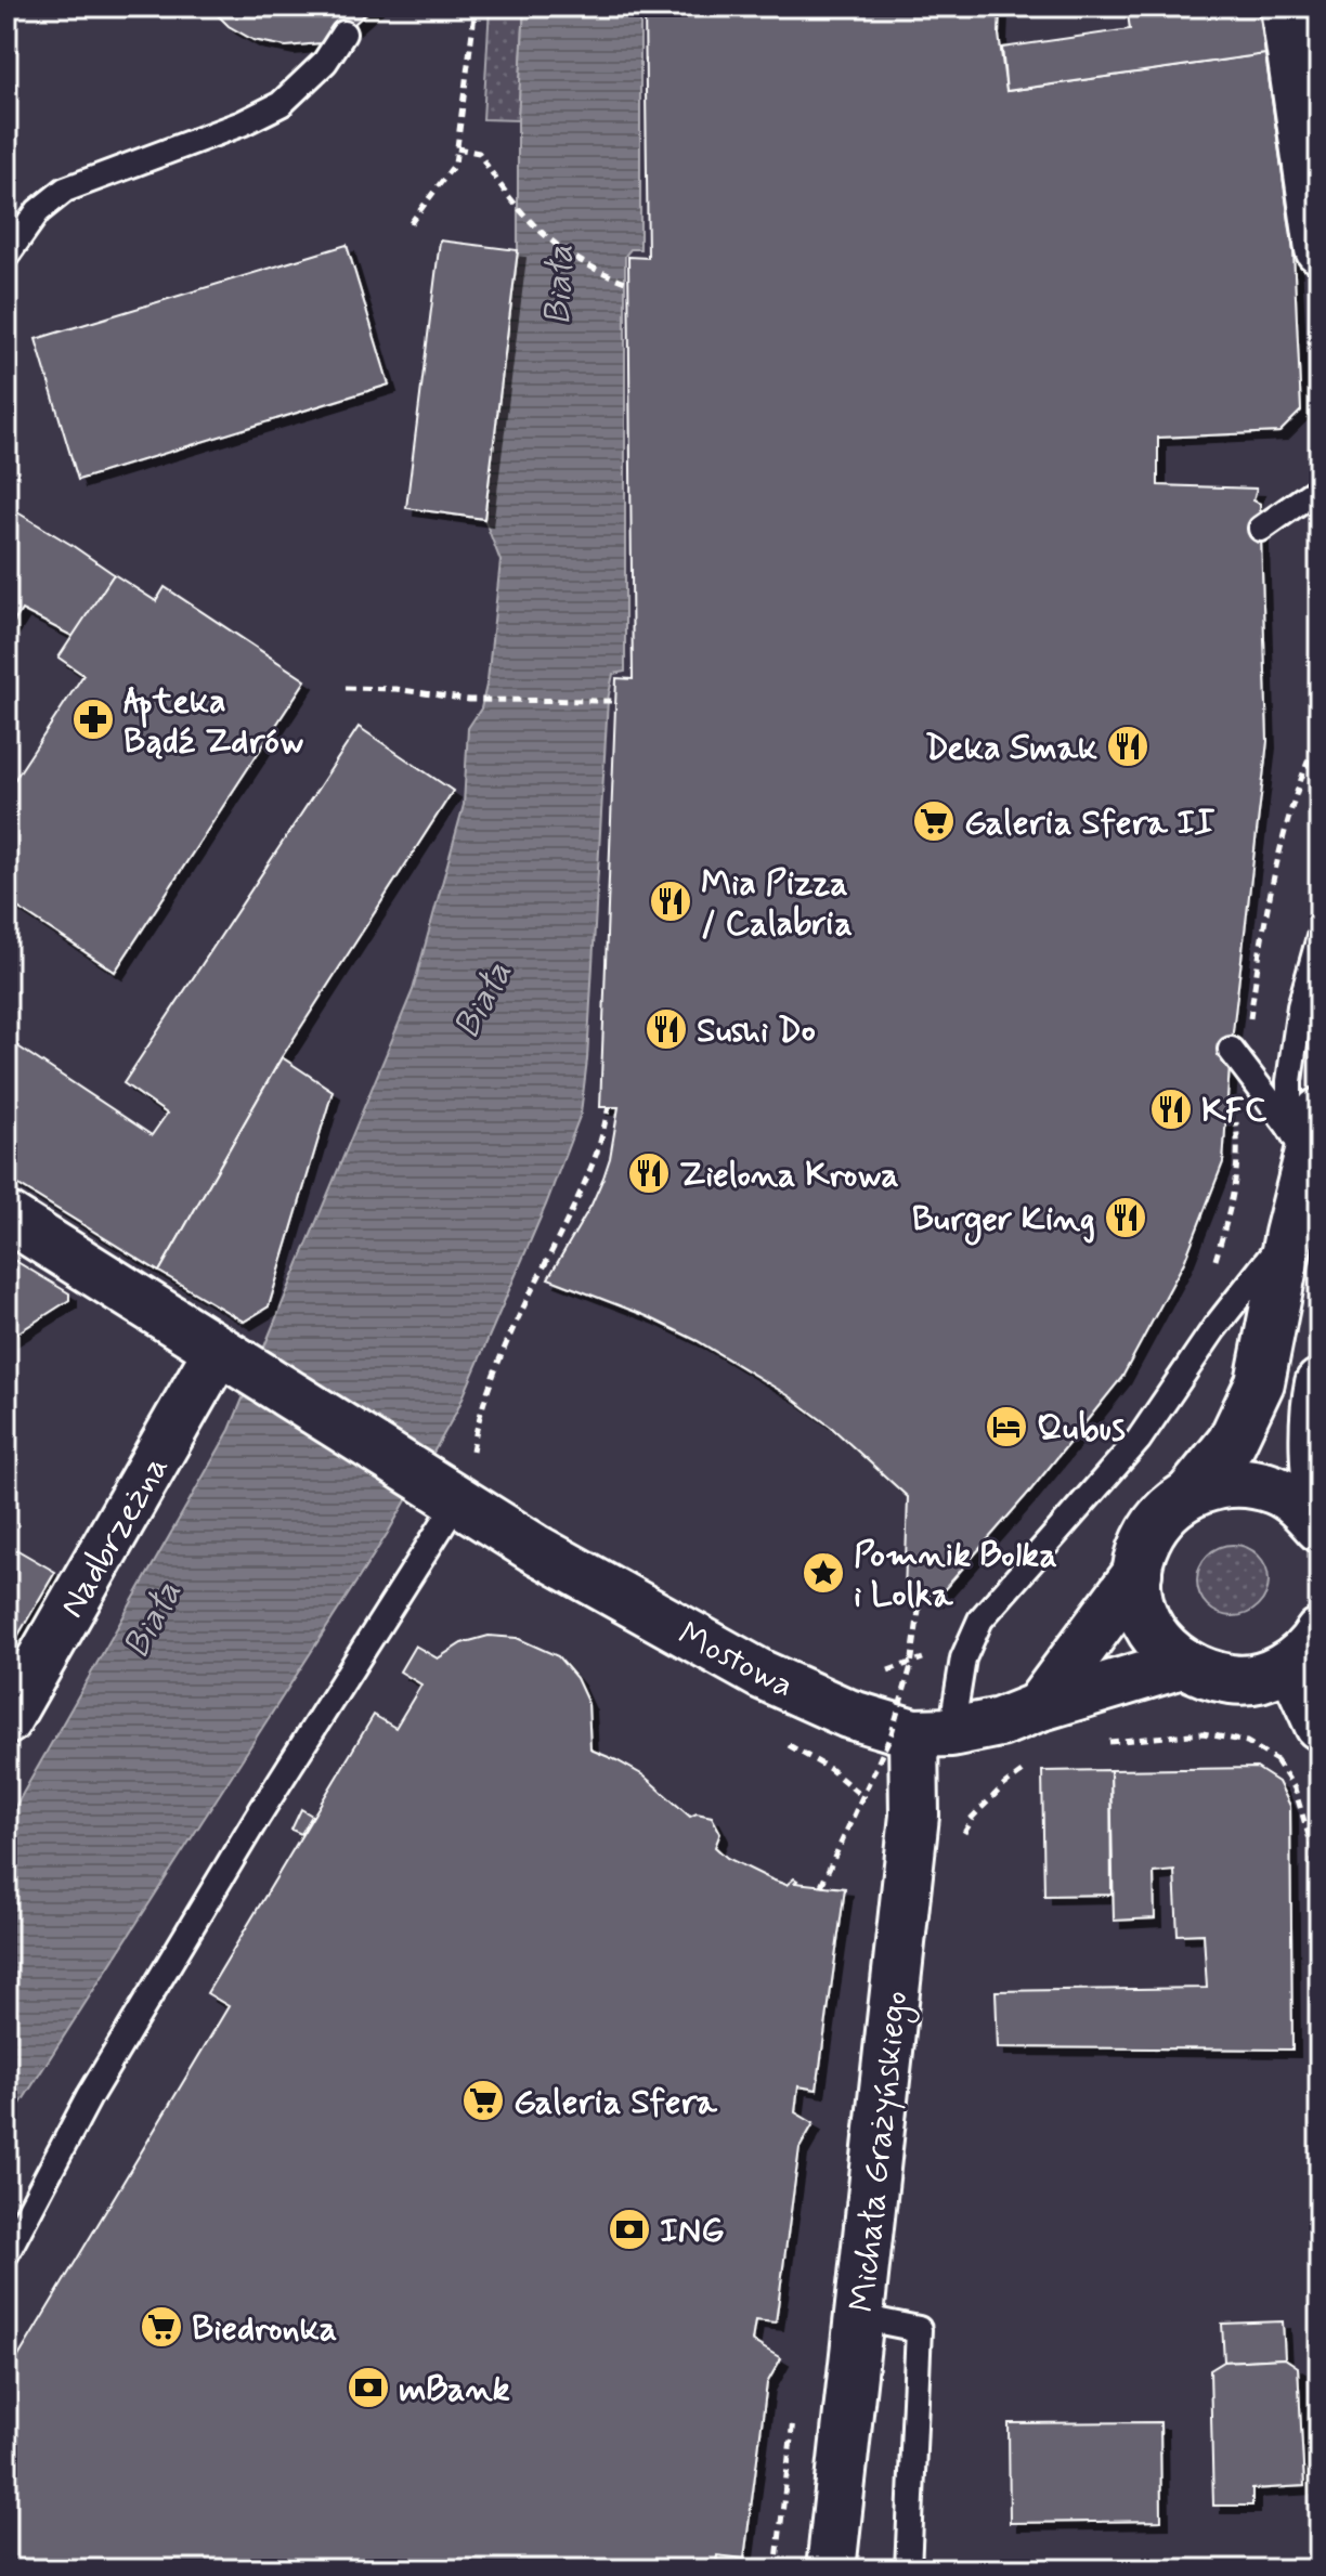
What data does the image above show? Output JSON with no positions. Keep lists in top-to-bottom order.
{
  "streets": {
    "street": ["Nadbrzeżna", "Mostowa", "Michała Grażyńskiego"]
  },
  "crossings": [
    ["Nadbrzeżna", "Mostowa"],
    ["Mostowa", "Michała Grażyńskiego"]
  ],
  "water": ["Biała"],
  "places": {
    "pharmacy": ["Apteka Bądź Zdrów"],
    "restaurant": [
      "Deka Smak",
      "Mia Pizza / Calabria",
      "Sushi Do",
      "KFC",
      "Zielona Krowa",
      "Burger King"
    ],
    "supermarket": ["Galeria Sfera II", "Galeria Sfera", "Biedronka"],
    "hotel": ["Qubus"],
    "place": ["Pomnik Bolka i Lolka"],
    "bank": ["ING", "mBank"]
  }
}
